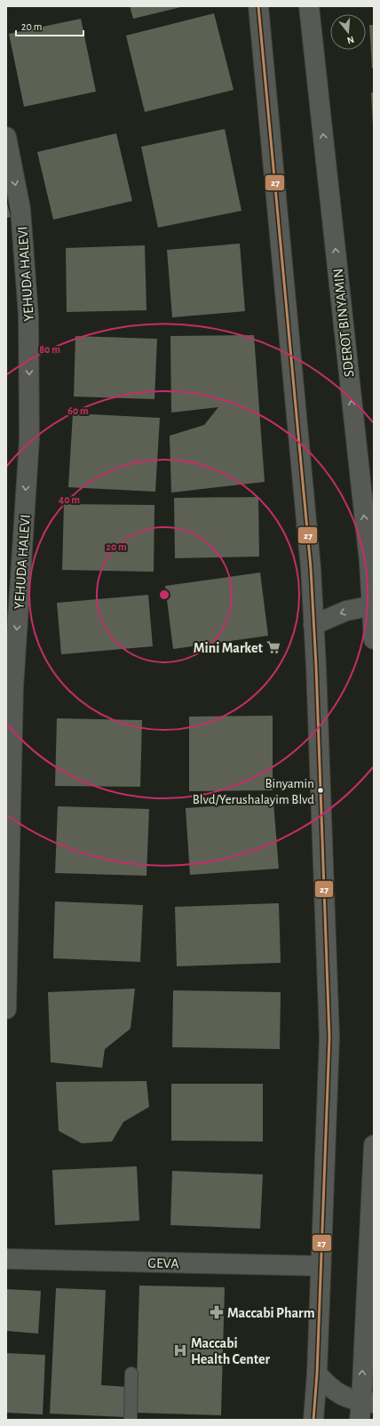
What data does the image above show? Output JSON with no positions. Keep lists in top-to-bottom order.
{
  "streets": {
    "main road": ["YEHUDA HALEVI", "SDEROT BINYAMIN", "GEVA"]
  },
  "one_way": ["YEHUDA HALEVI"],
  "places": {
    "supermarket": ["Mini Market"],
    "other": ["Binyamin Blvd/Yerushalayim Blvd"],
    "pharmacy": ["Maccabi Pharm"],
    "hospital": ["Maccabi Health Center"]
  },
  "lines": ["transit line 27"],
  "scale_bar": "20 m",
  "north": "bottom",
  "rings": [
    "80 m",
    "60 m",
    "40 m",
    "20 m"
  ]
}
